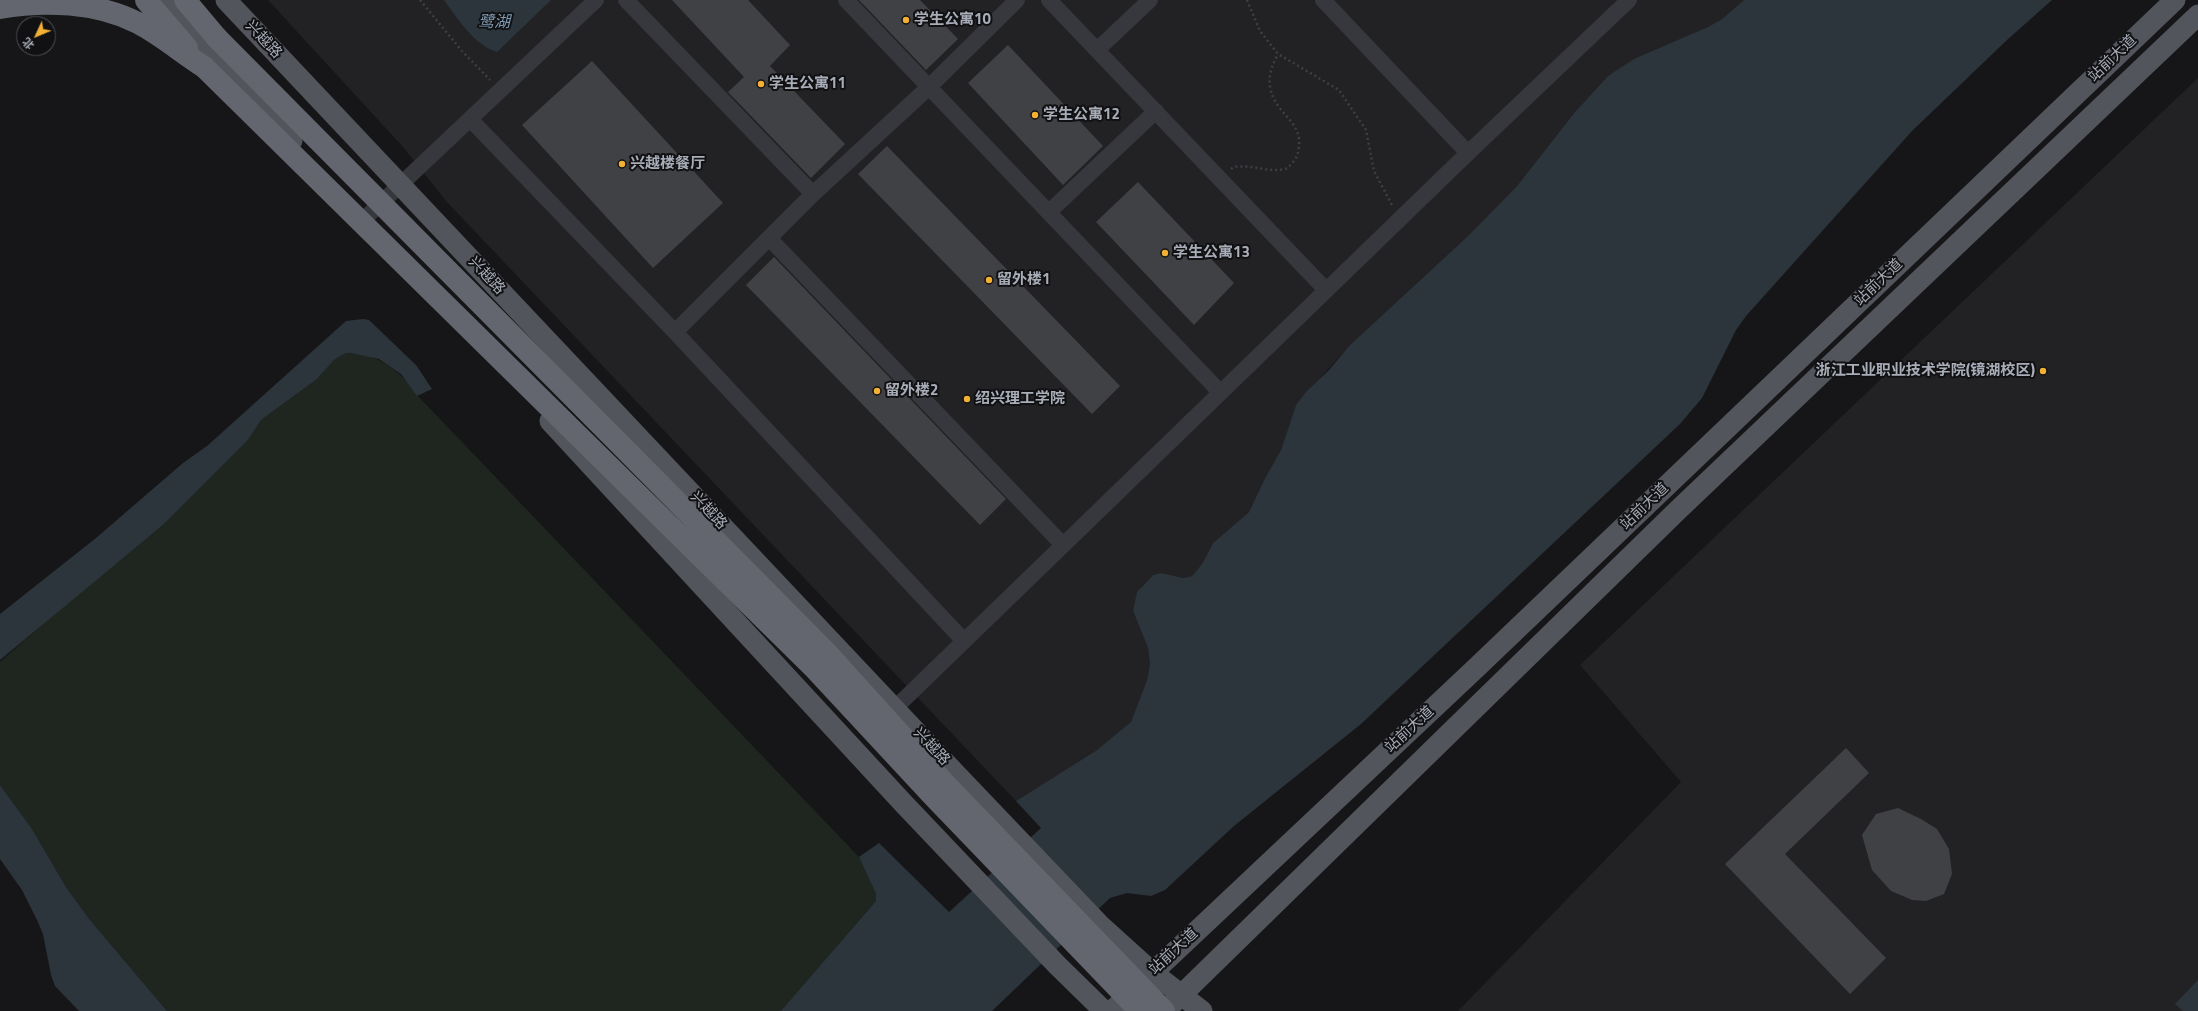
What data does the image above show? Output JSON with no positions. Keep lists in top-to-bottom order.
{
  "streets": {
    "main road": ["兴越路", "站前大道"]
  },
  "crossings": [
    ["兴越路", "站前大道"]
  ],
  "water": ["鹭湖"],
  "places": [
    "学生公寓10",
    "学生公寓11",
    "学生公寓12",
    "兴越楼餐厅",
    "学生公寓13",
    "留外楼1",
    "浙江工业职业技术学院(镜湖校区)",
    "留外楼2",
    "绍兴理工学院"
  ],
  "north": "bottom left"
}
